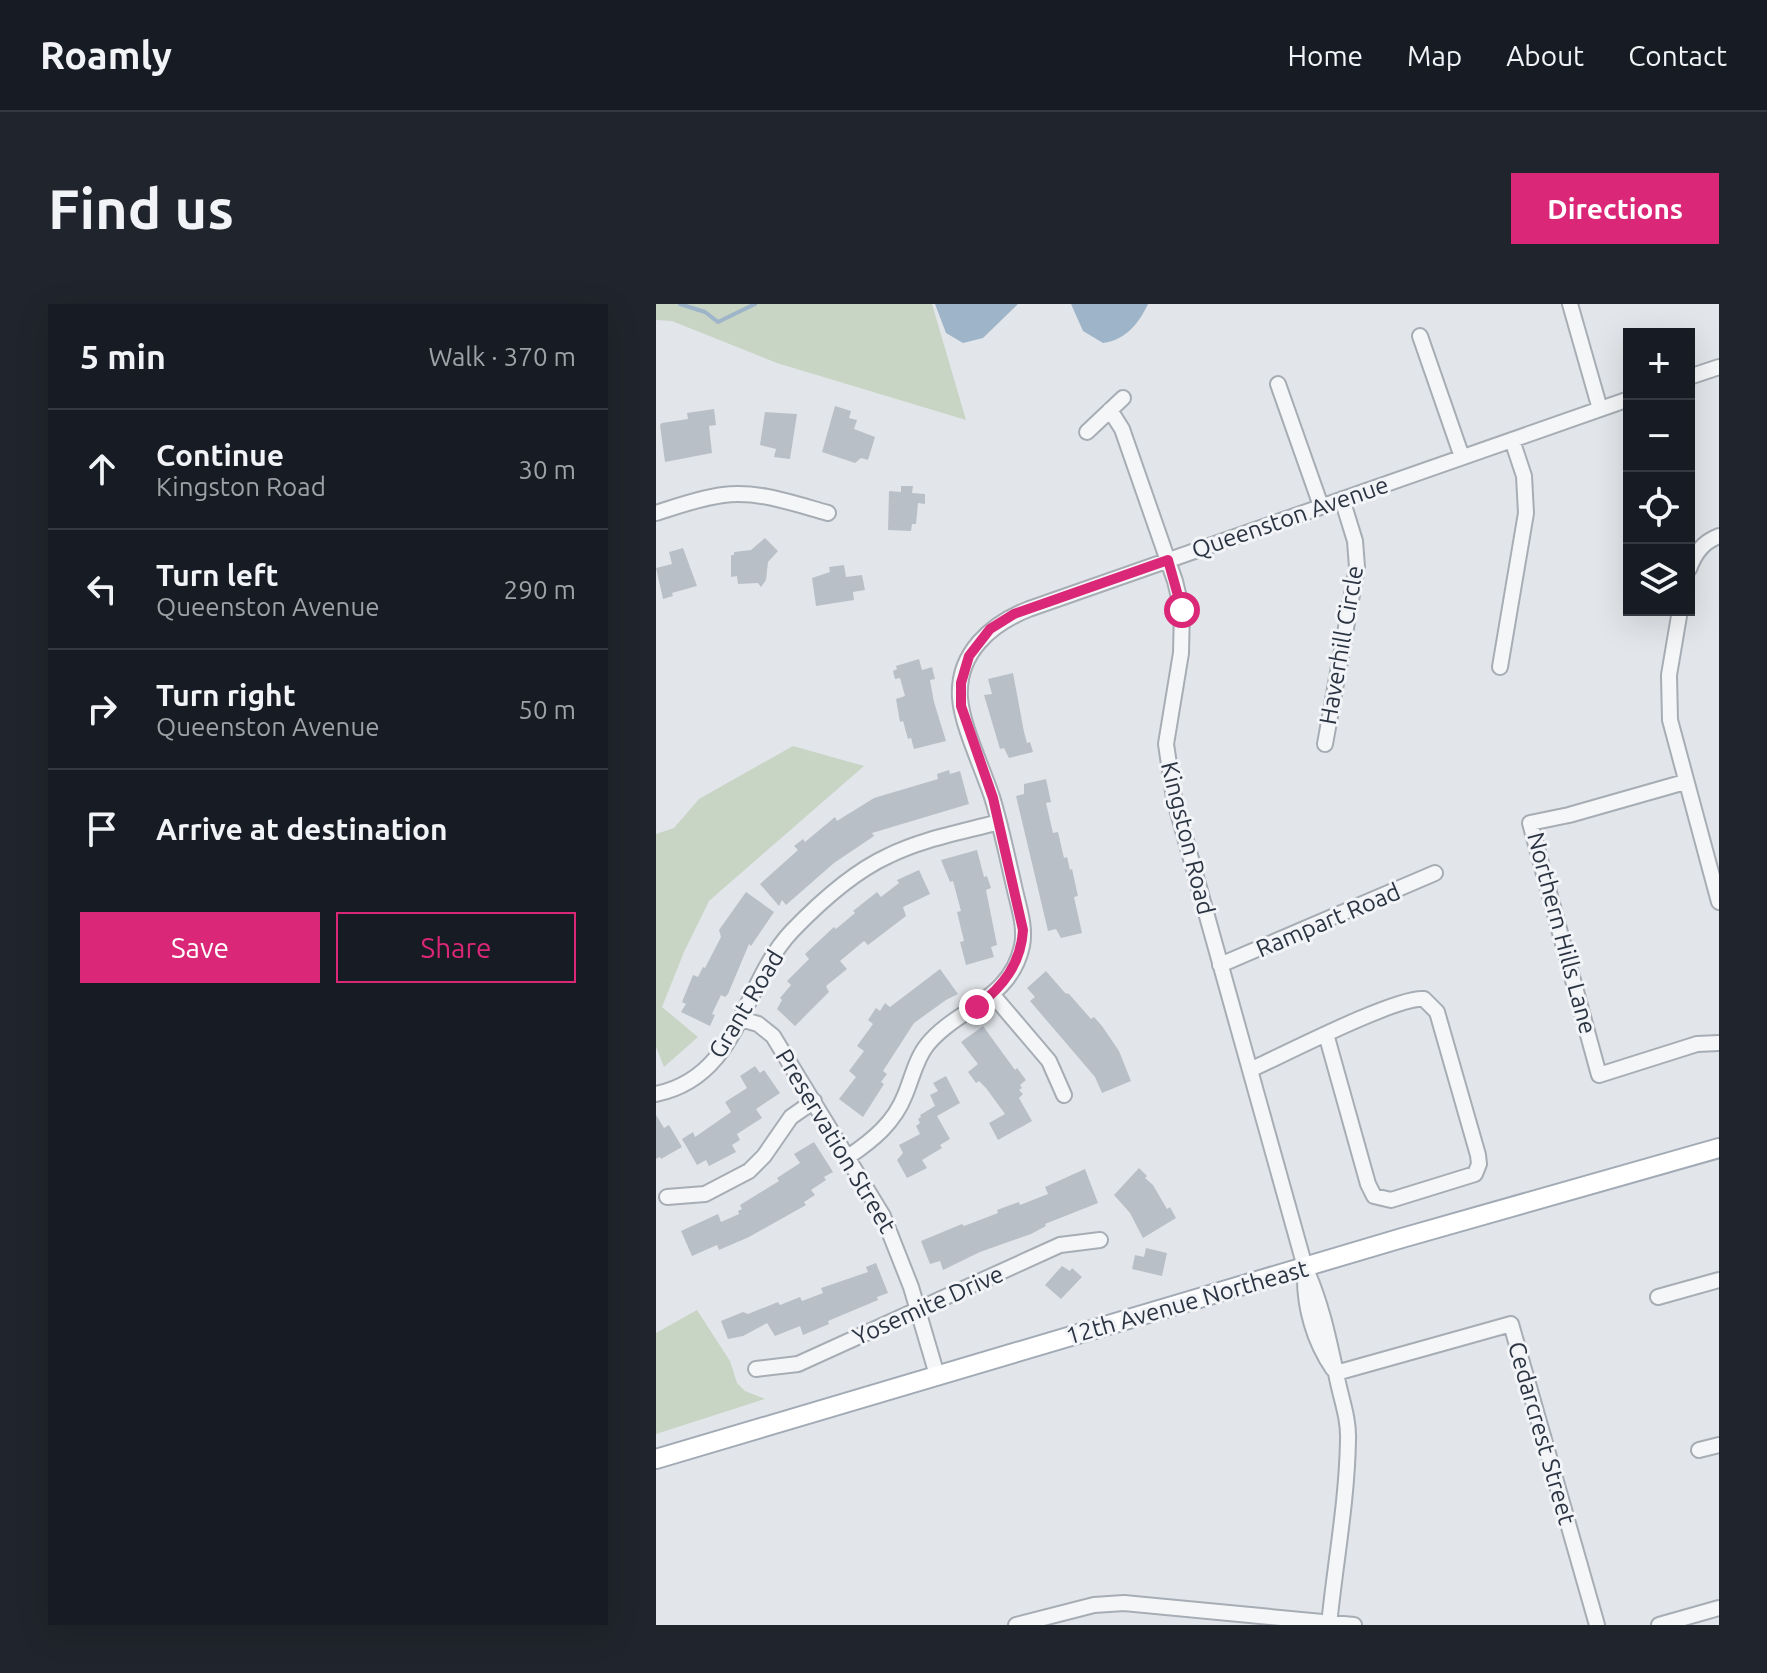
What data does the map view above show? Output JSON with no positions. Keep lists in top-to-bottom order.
{
  "streets": {
    "main road": ["12th Avenue Northeast"],
    "street": [
      "Queenston Avenue",
      "Haverhill Circle",
      "Kingston Road",
      "Rampart Road",
      "Northern Hills Lane",
      "Grant Road",
      "Preservation Street",
      "Yosemite Drive",
      "Cedarcrest Street"
    ]
  },
  "crossings": [
    ["Queenston Avenue", "Haverhill Circle"],
    ["Queenston Avenue", "Kingston Road"],
    ["Queenston Avenue", "Grant Road"],
    ["Queenston Avenue", "Preservation Street"],
    ["Kingston Road", "Rampart Road"],
    ["Kingston Road", "12th Avenue Northeast"],
    ["Kingston Road", "Cedarcrest Street"],
    ["Grant Road", "Preservation Street"],
    ["Preservation Street", "12th Avenue Northeast"],
    ["Preservation Street", "Yosemite Drive"]
  ],
  "page": {
    "header": "Roamly",
    "nav": [
      "Home",
      "Map",
      "About",
      "Contact"
    ],
    "buttons": [
      "Directions",
      ["Save", "Share"]
    ],
    "title": "Find us",
    "heading": ["5 min", "Walk · 370 m"],
    "map_buttons": ["+", "−"],
    "list": [
      ["Continue", "Kingston Road", "30 m"],
      ["Turn left", "Queenston Avenue", "290 m"],
      ["Turn right", "Queenston Avenue", "50 m"],
      "Arrive at destination"
    ]
  }
}
